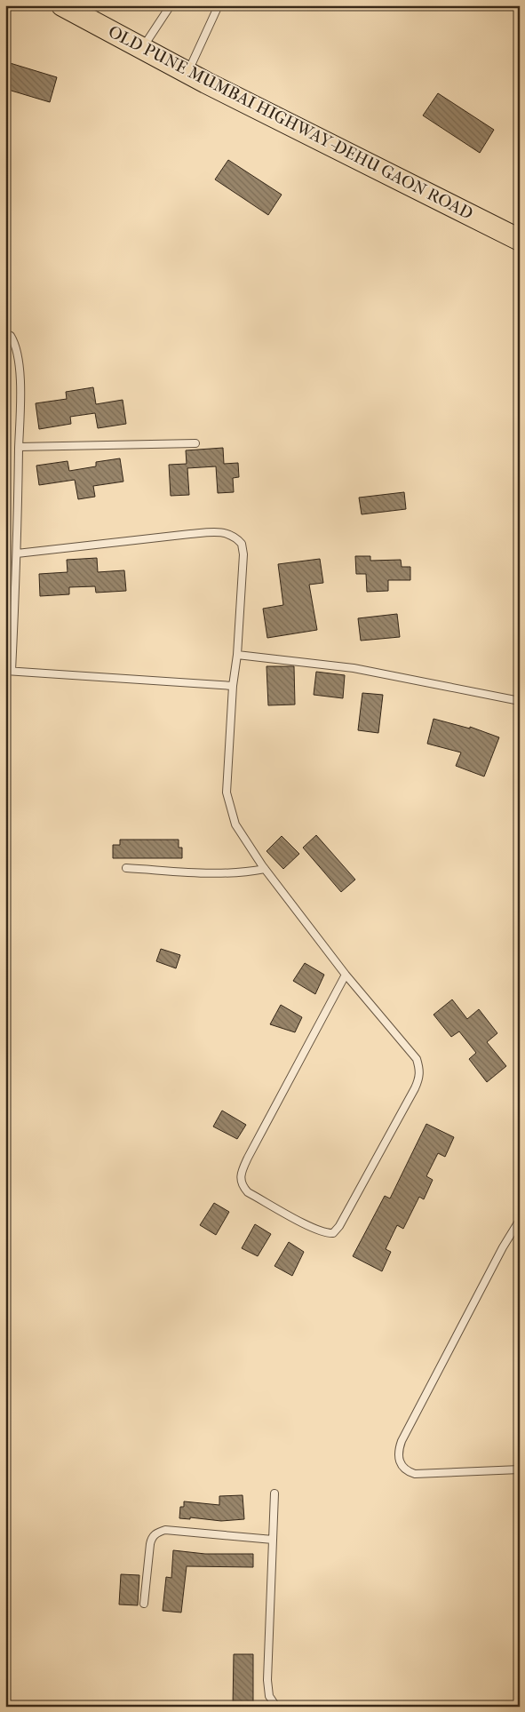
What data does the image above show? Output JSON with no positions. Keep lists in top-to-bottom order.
{
  "streets": {
    "main road": ["OLD PUNE MUMBAI HIGHWAY-DEHU GAON ROAD"]
  }
}
